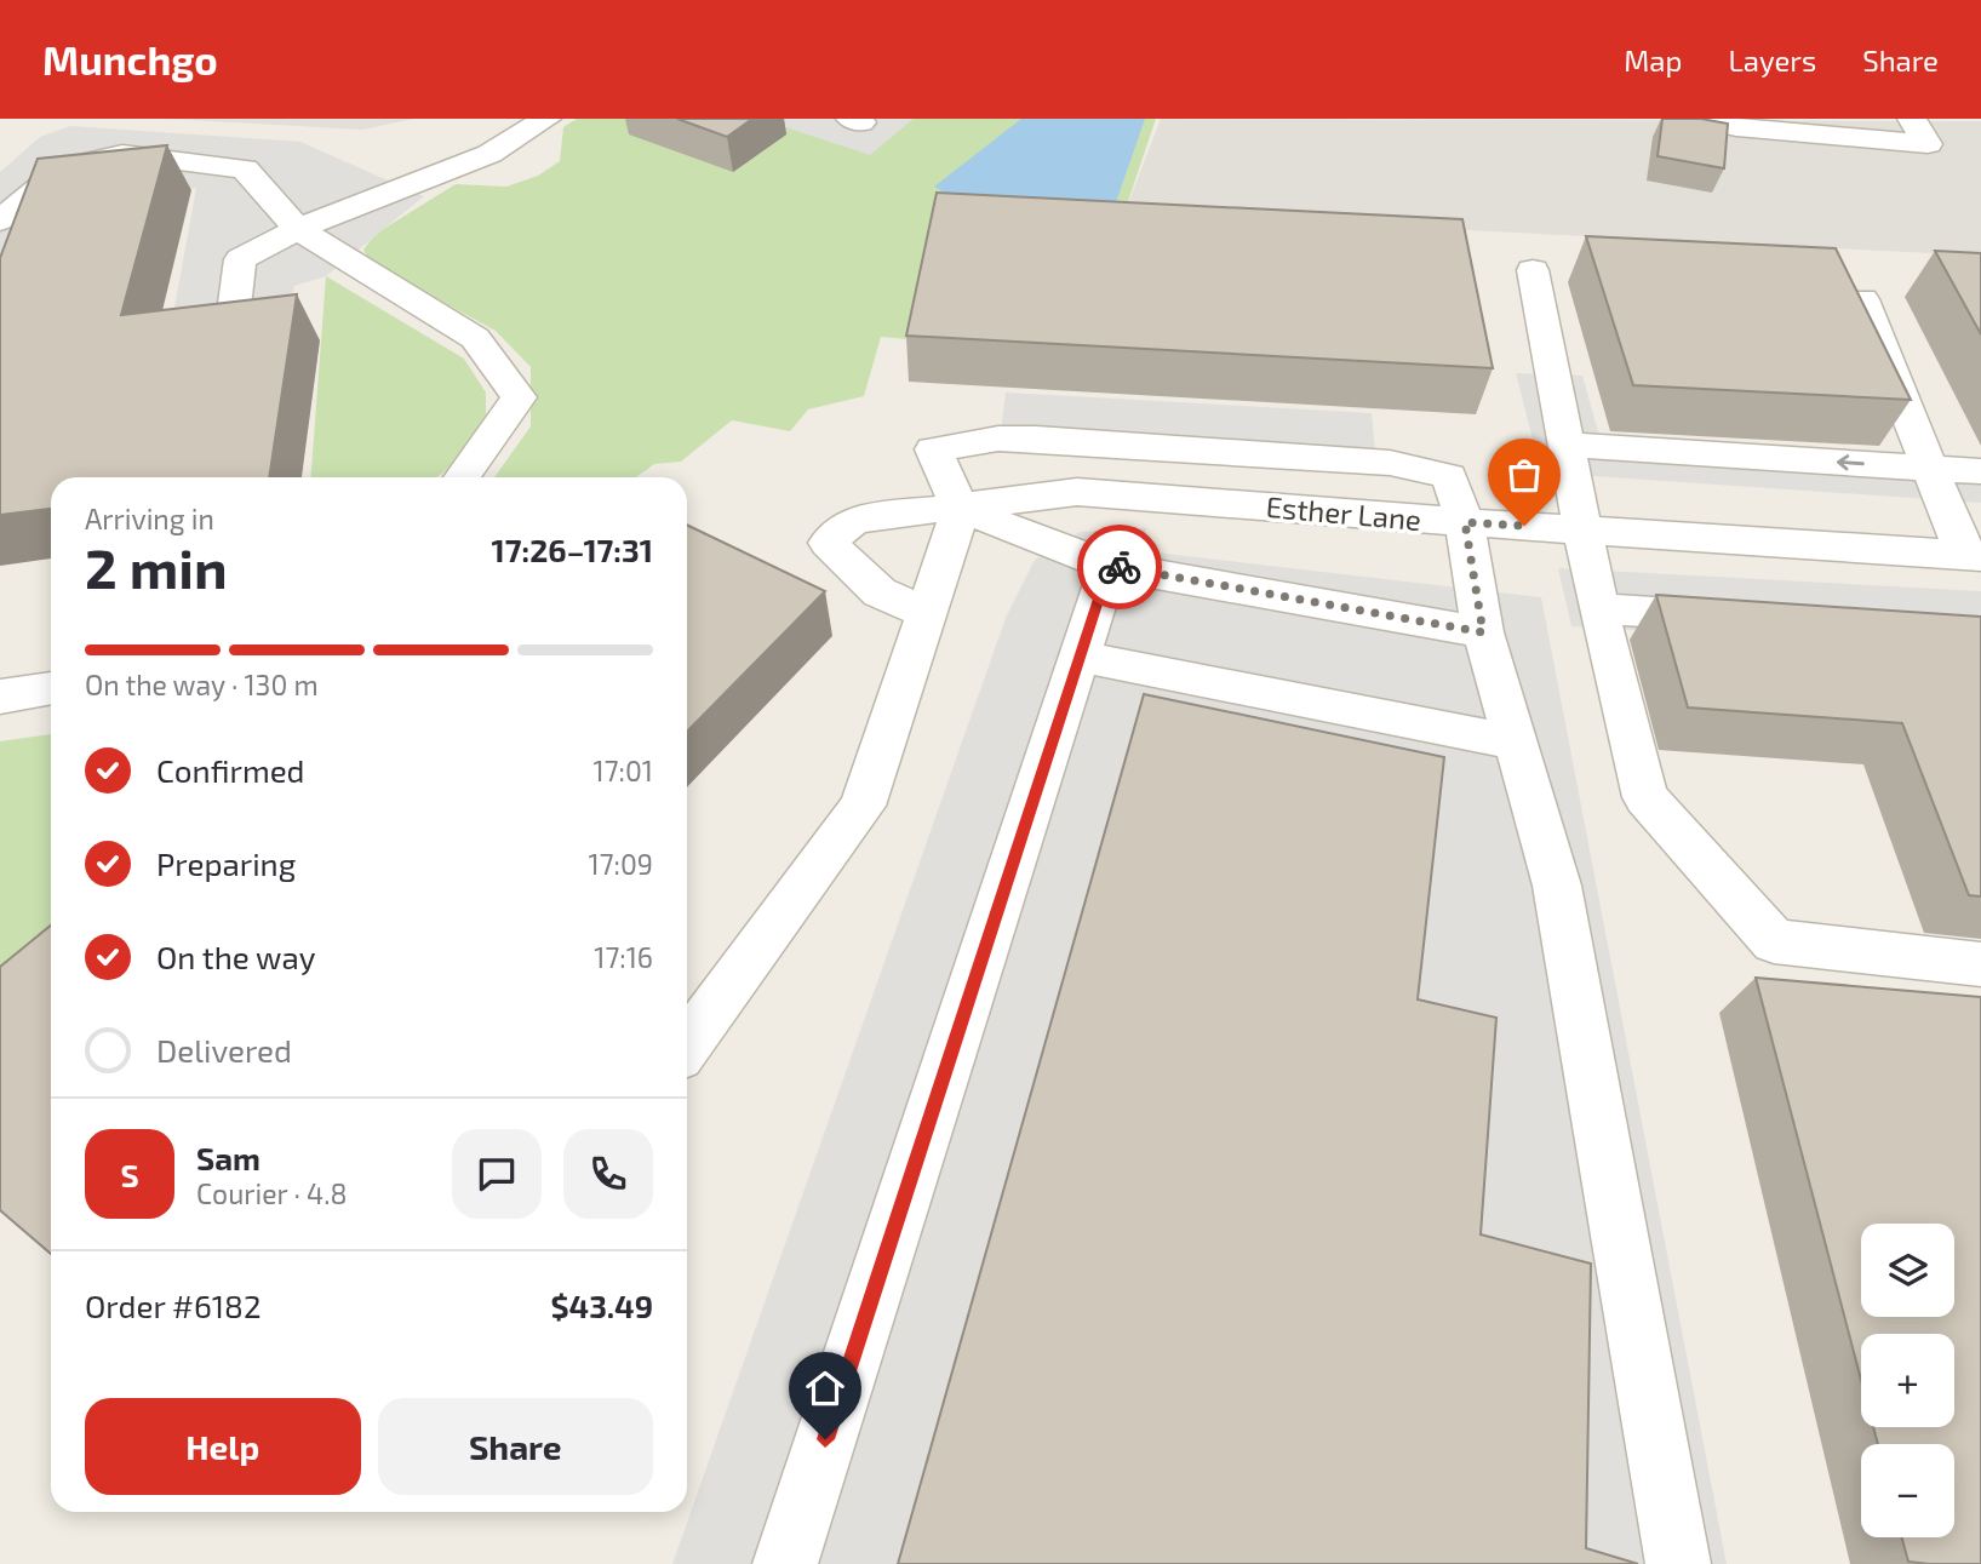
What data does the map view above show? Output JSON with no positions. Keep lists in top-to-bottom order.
{
  "streets": {
    "street": ["Esther Lane"]
  },
  "page": {
    "header": "Munchgo",
    "nav": ["Map", "Layers", "Share"],
    "heading": ["2 min", "Arriving in", "17:26–17:31"],
    "panel": [
      "Sam",
      "Courier · 4.8",
      "Order #6182",
      "$43.49"
    ],
    "bar": "On the way · 130 m",
    "list": [
      ["Confirmed", "17:01"],
      ["Preparing", "17:09"],
      ["On the way", "17:16"],
      "Delivered"
    ],
    "round": "S",
    "map_buttons": ["+", "−"],
    "buttons": ["Help", "Share"]
  }
}
